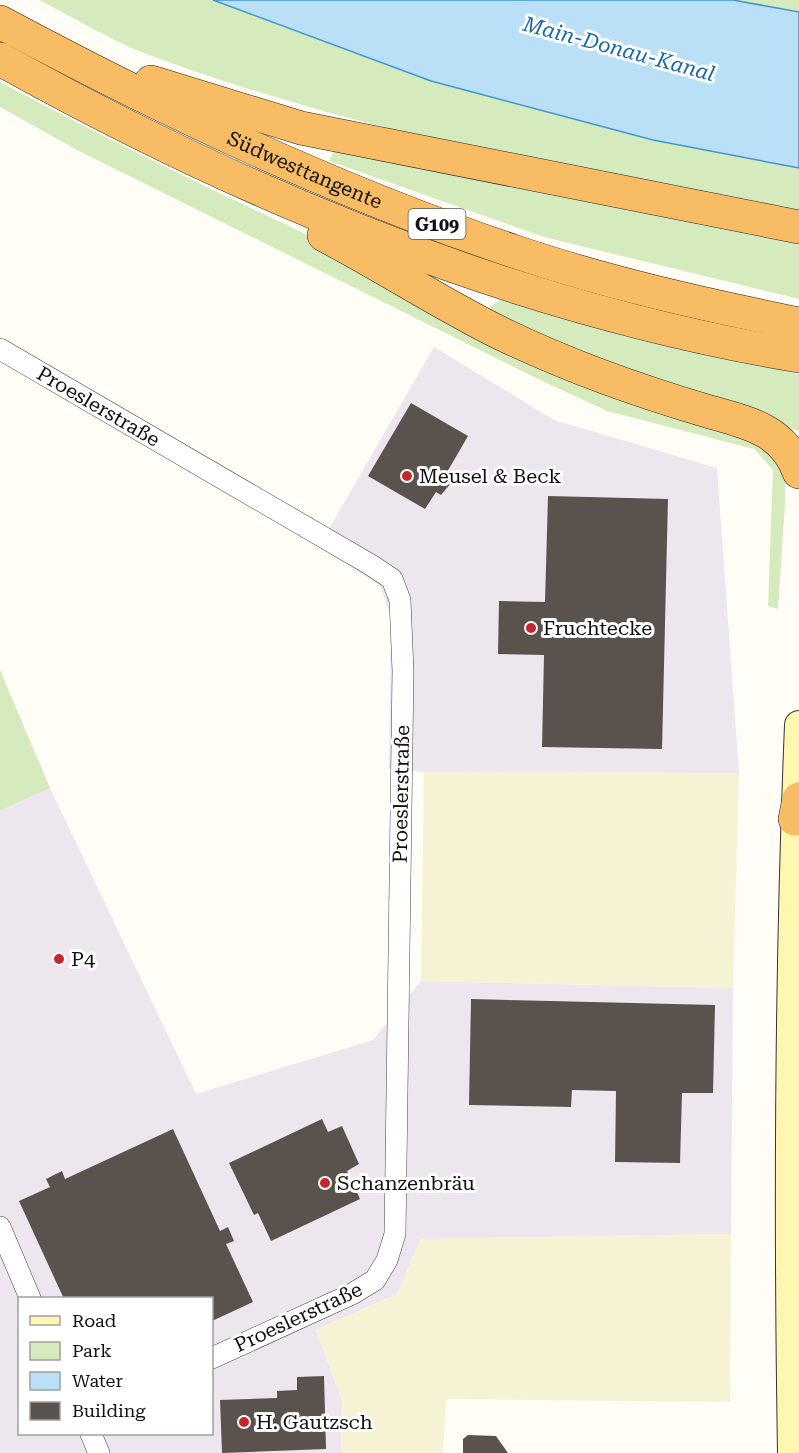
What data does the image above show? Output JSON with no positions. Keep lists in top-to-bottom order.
{
  "streets": {
    "highway": ["Südwesttangente", "G109"],
    "street": ["Proeslerstraße"]
  },
  "water": ["Main-Donau-Kanal"],
  "places": [
    "Meusel & Beck",
    "Fruchtecke",
    "P4",
    "Schanzenbräu",
    "H. Gautzsch"
  ],
  "legend": [
    "Road",
    "Park",
    "Water",
    "Building"
  ]
}
